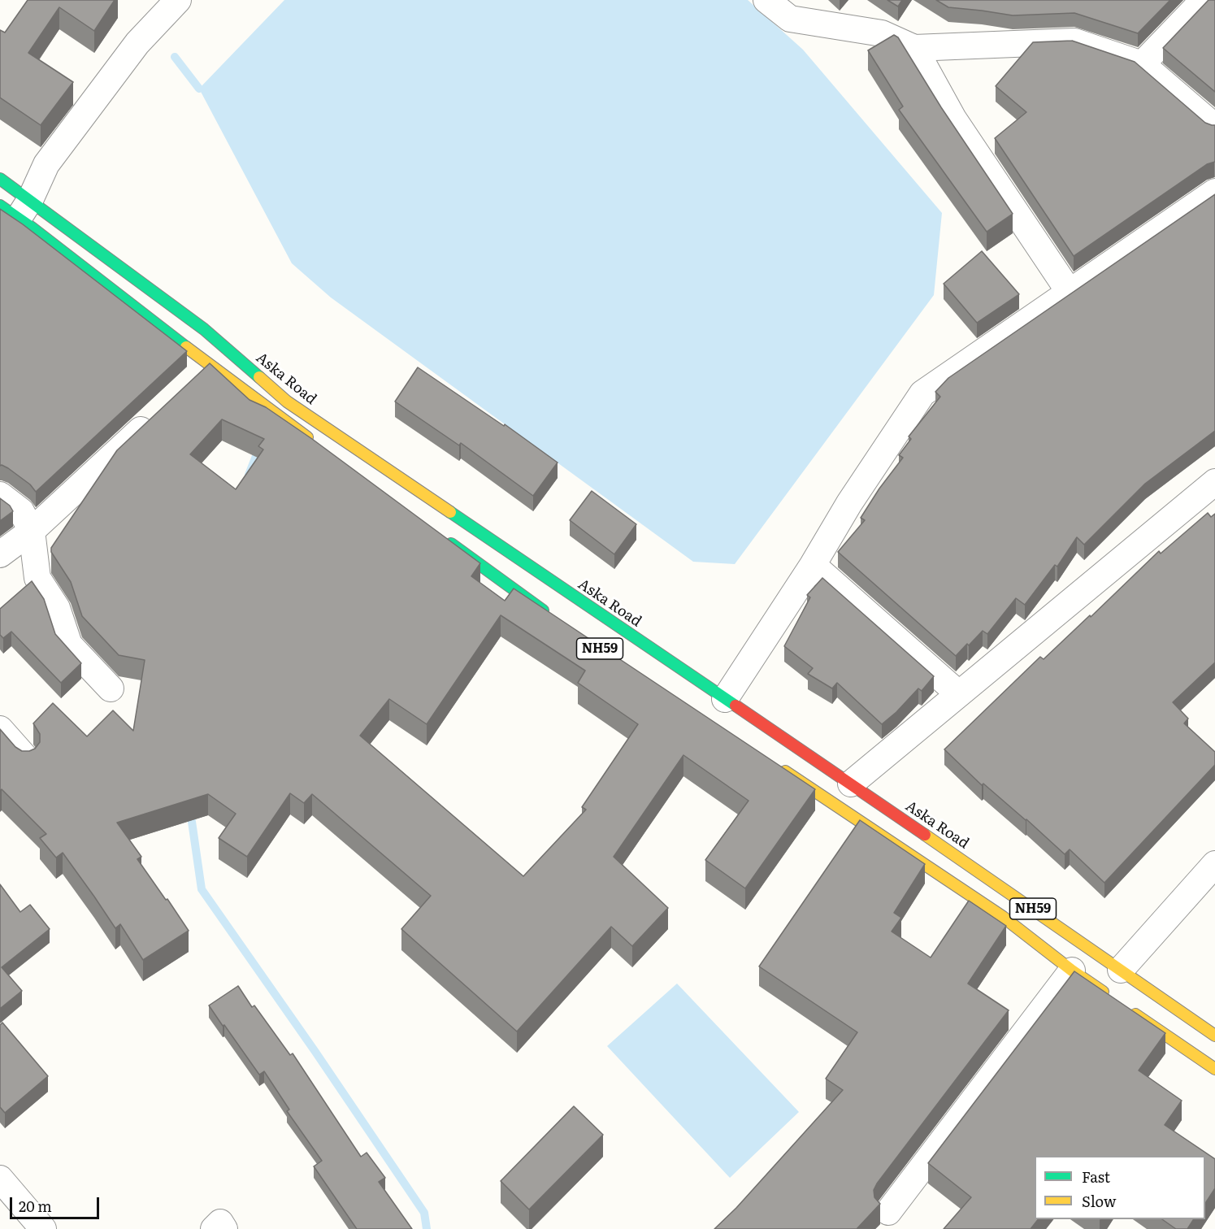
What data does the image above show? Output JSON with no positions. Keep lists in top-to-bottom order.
{
  "streets": {
    "highway": ["Aska Road", "NH59"]
  },
  "crossings": [
    ["Aska Road", "NH59"]
  ],
  "legend": ["Fast", "Slow"],
  "scale_bar": "20 m"
}
